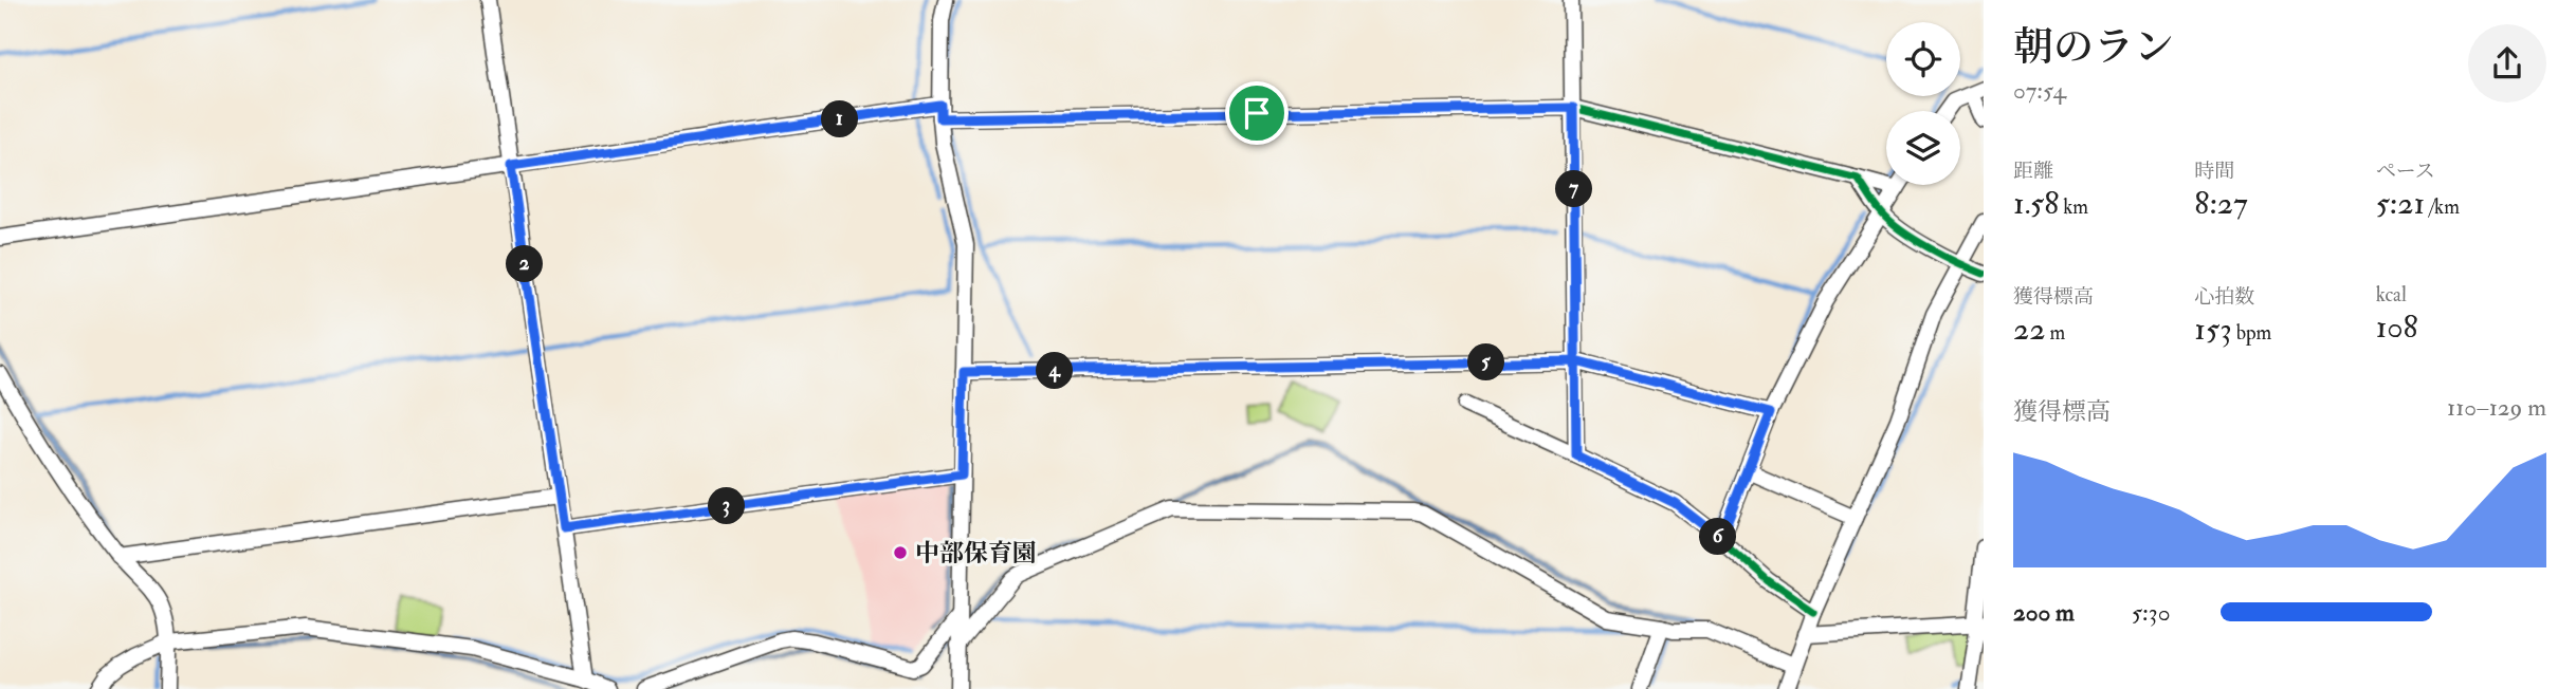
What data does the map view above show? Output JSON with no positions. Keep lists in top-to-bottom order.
{
  "places": ["中部保育園"],
  "page": {
    "heading": ["朝のラン", "07:54"],
    "pins": [
      "1",
      "7",
      "2",
      "5",
      "4",
      "3",
      "6"
    ],
    "stats": [
      ["距離", "1.58 km"],
      ["時間", "8:27"],
      ["ペース", "5:21 /km"],
      ["獲得標高", "22 m"],
      ["心拍数", "153 bpm"],
      ["kcal", "108"]
    ],
    "chart": ["獲得標高", "110–129 m"],
    "list": [
      {
        "name": "200 m",
        "note": "5:30"
      }
    ]
  }
}
